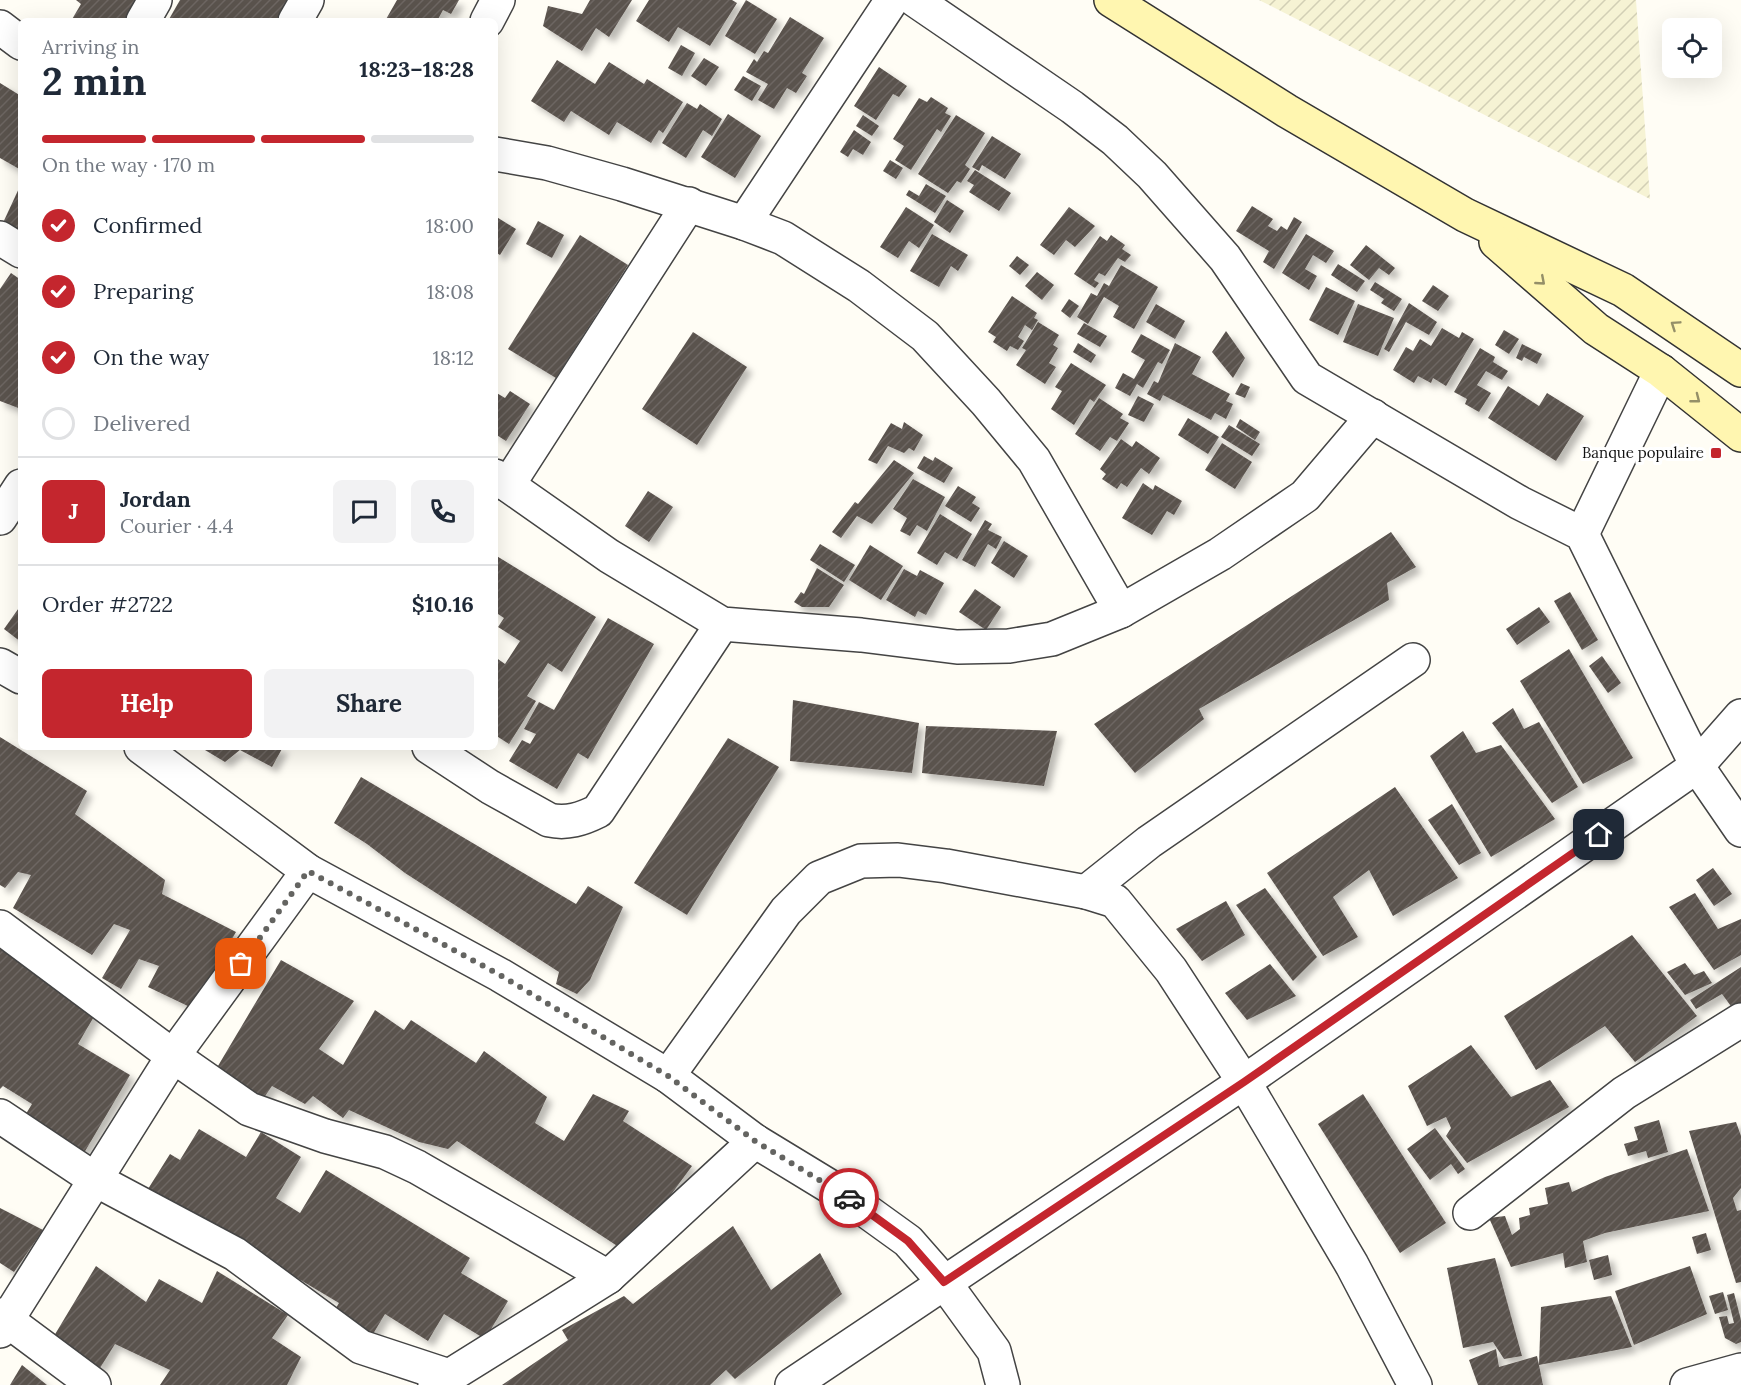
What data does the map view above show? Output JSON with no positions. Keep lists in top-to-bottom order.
{
  "places": {
    "transit": ["Banque populaire"]
  },
  "page": {
    "heading": ["2 min", "Arriving in", "18:23–18:28"],
    "panel": [
      "Jordan",
      "Courier · 4.4",
      "Order #2722",
      "$10.16"
    ],
    "bar": "On the way · 170 m",
    "list": [
      ["Confirmed", "18:00"],
      ["Preparing", "18:08"],
      ["On the way", "18:12"],
      "Delivered"
    ],
    "round": "J",
    "buttons": ["Help", "Share"]
  }
}
